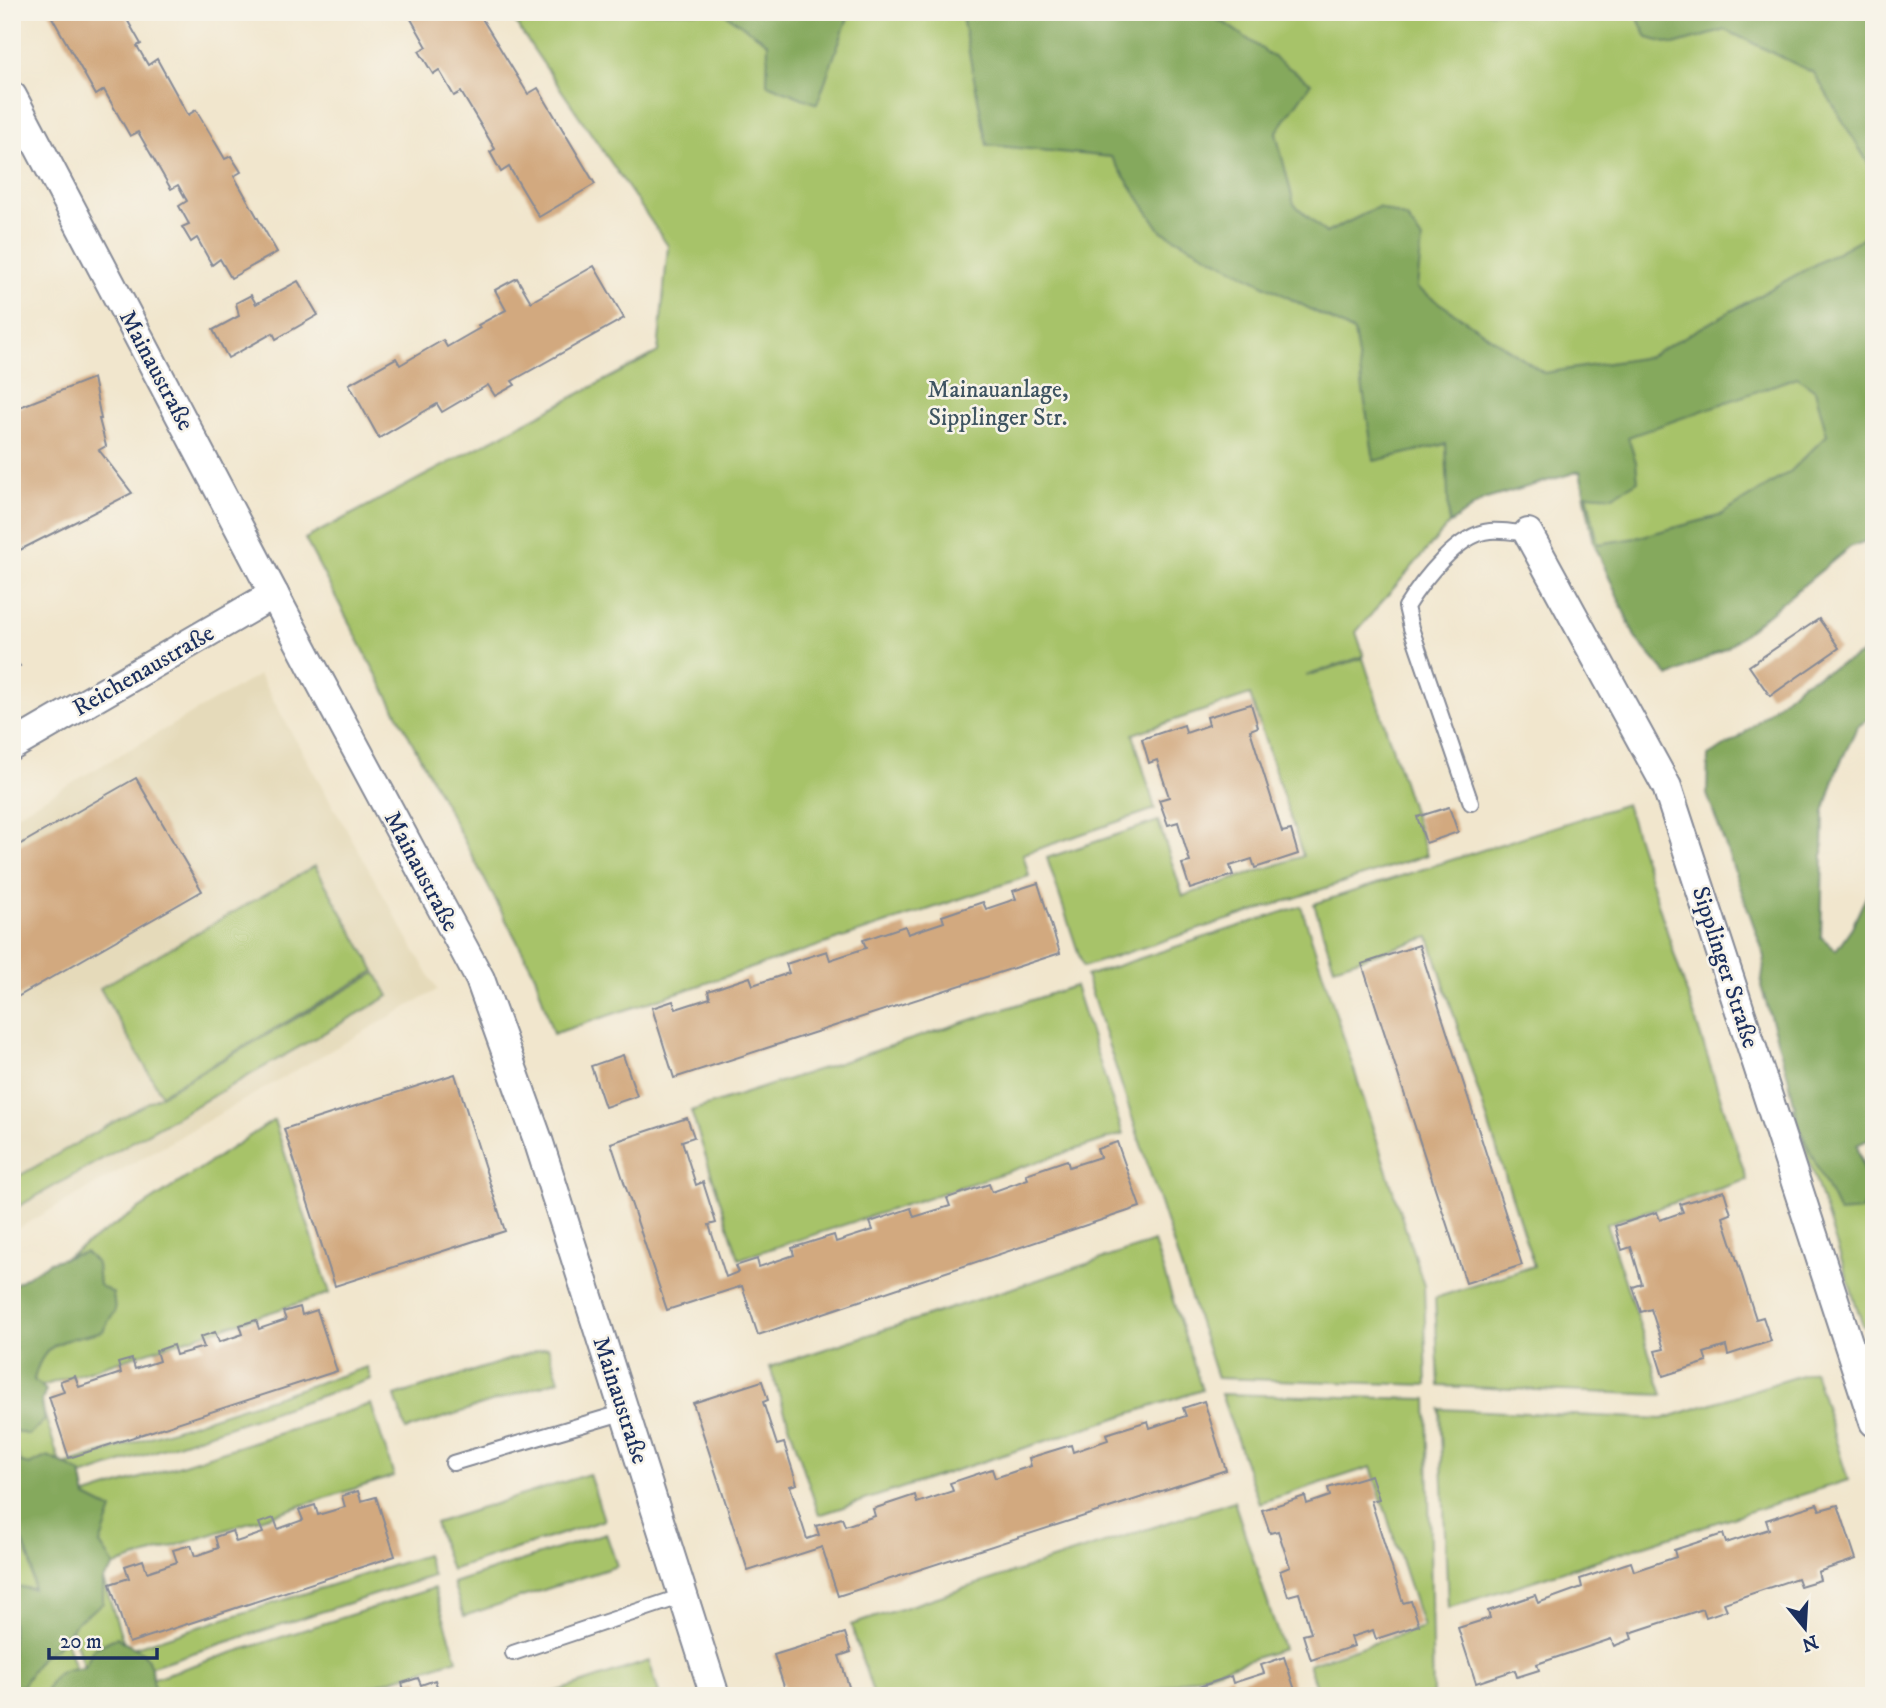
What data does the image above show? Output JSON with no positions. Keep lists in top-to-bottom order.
{
  "streets": {
    "street": ["Mainaustraße", "Reichenaustraße", "Sipplinger Straße"]
  },
  "crossings": [
    ["Mainaustraße", "Reichenaustraße"]
  ],
  "parks": ["Mainauanlage, Sipplinger Str."],
  "scale_bar": "20 m",
  "north": "bottom"
}
